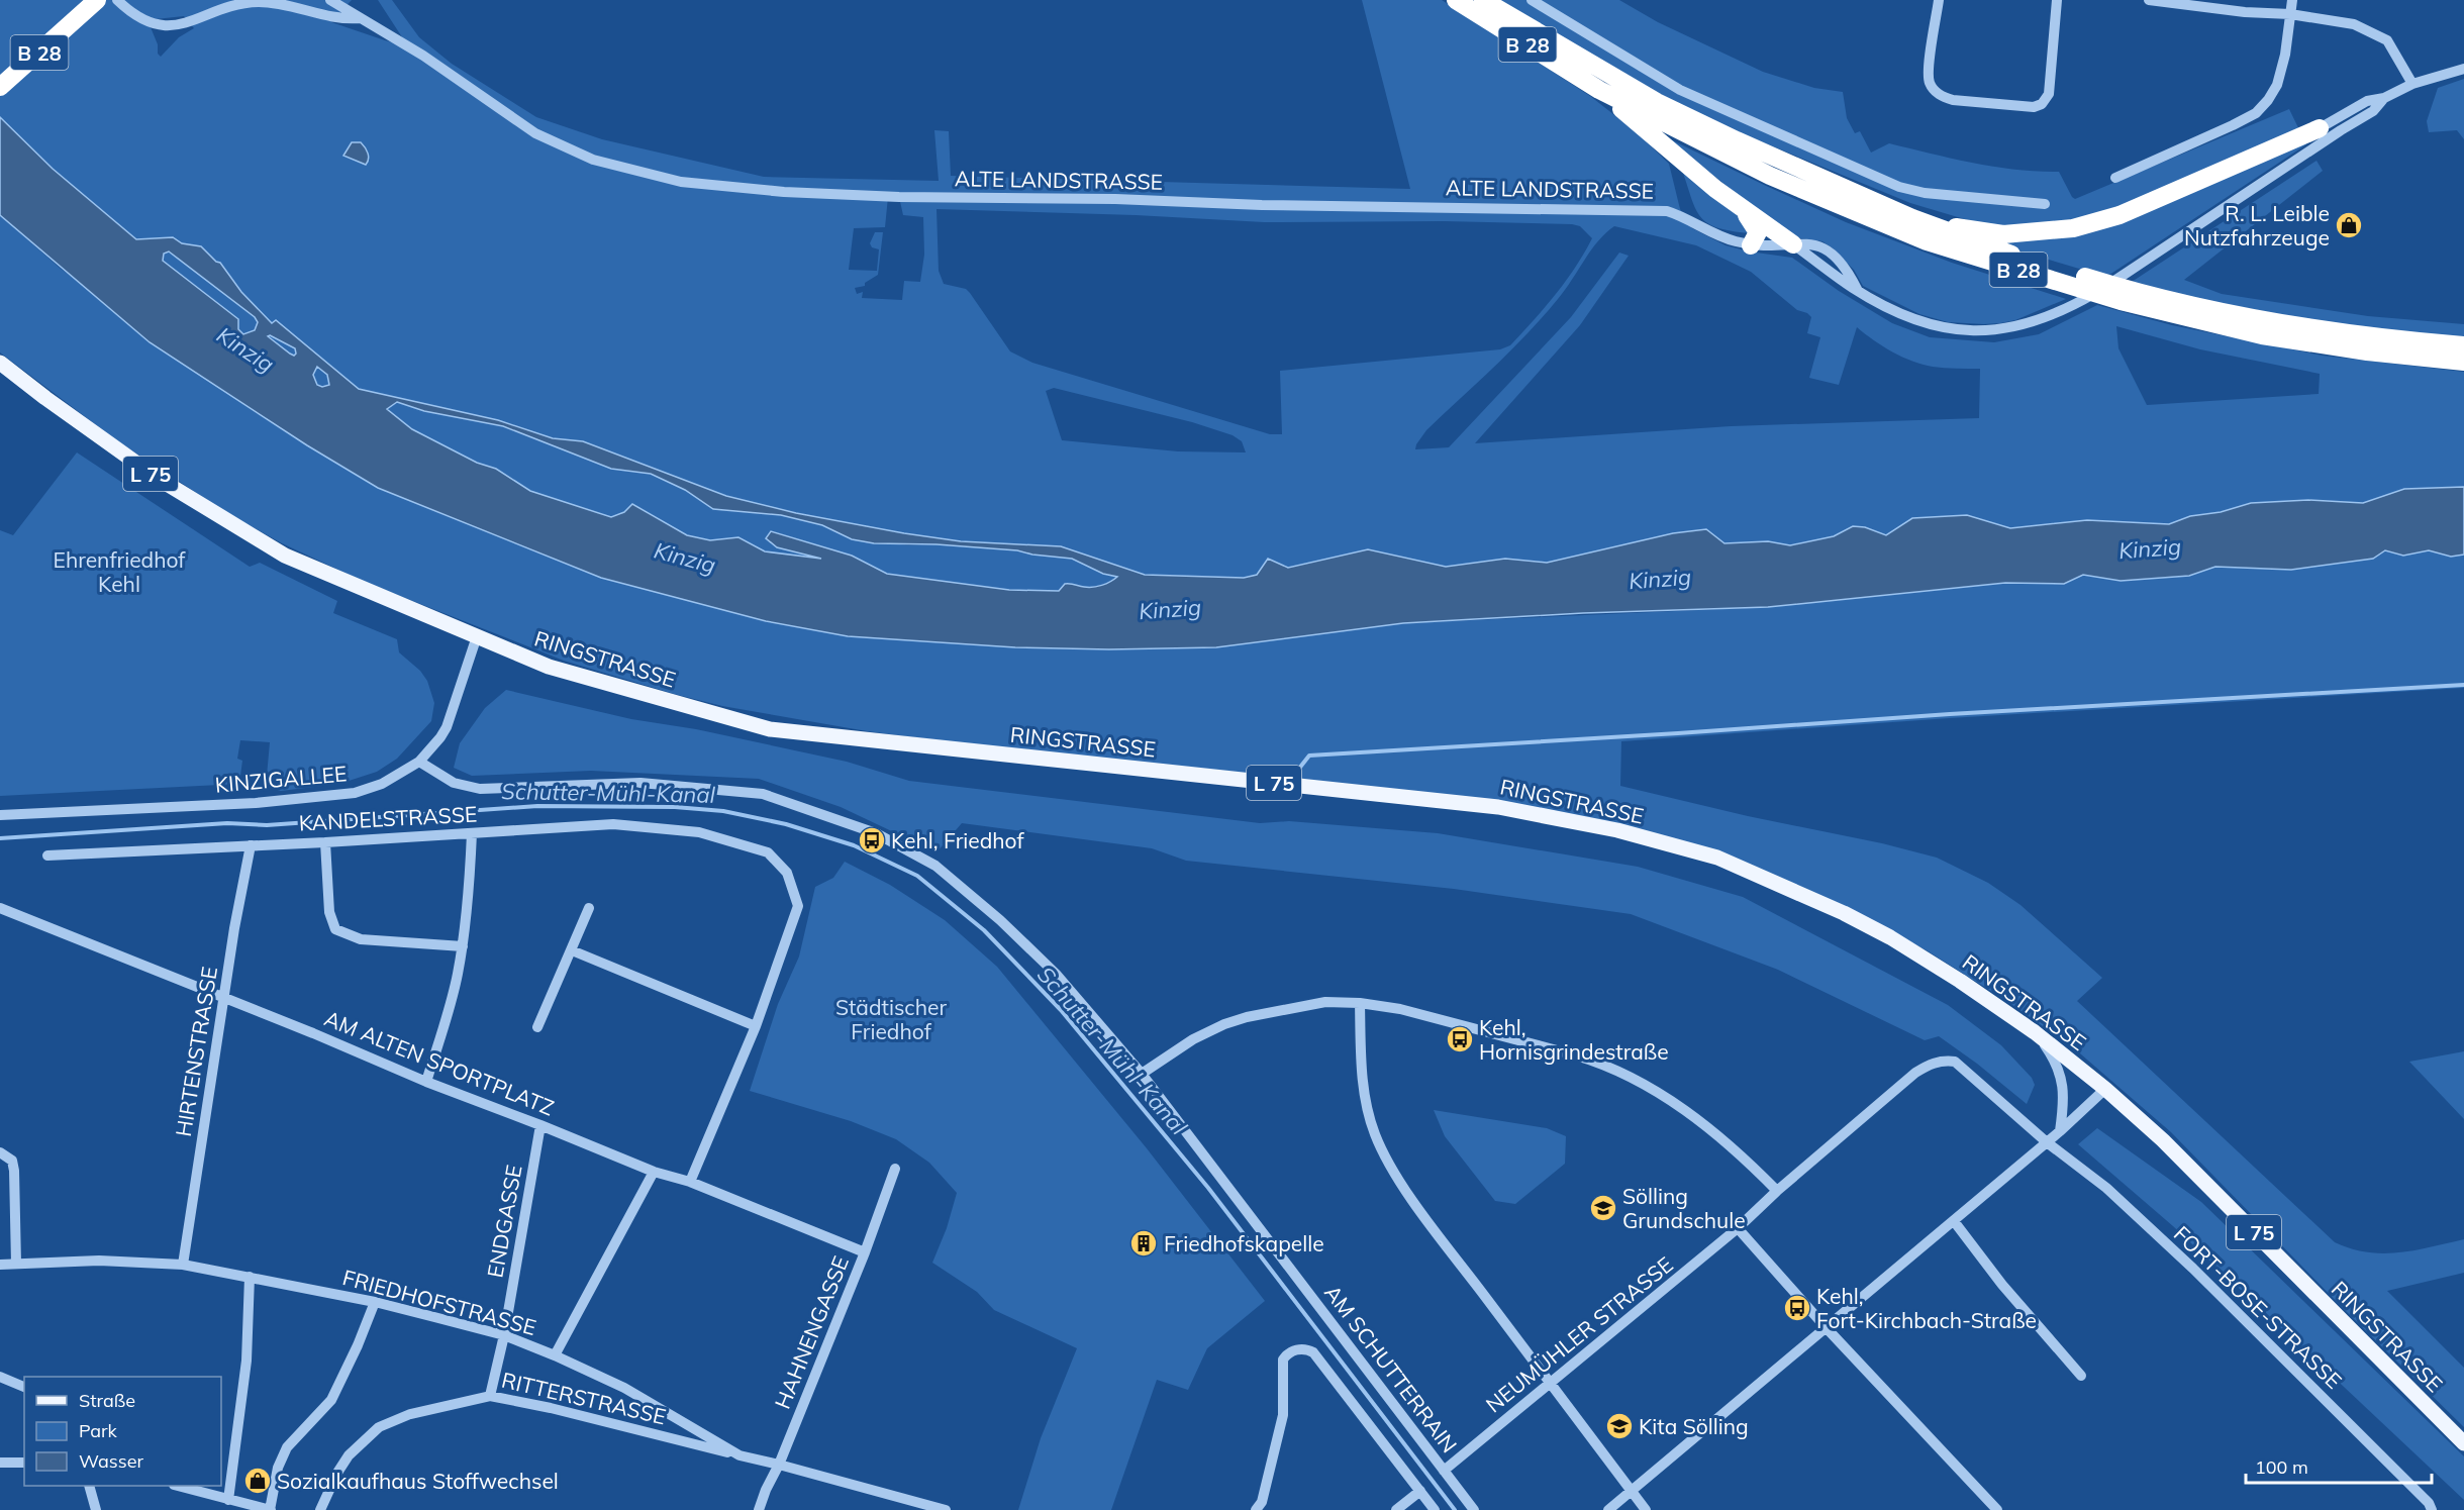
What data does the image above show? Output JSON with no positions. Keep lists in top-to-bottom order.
{
  "streets": {
    "highway": ["B 28"],
    "main road": ["L 75", "RINGSTRASSE"],
    "street": [
      "ALTE LANDSTRASSE",
      "KINZIGALLEE",
      "KANDELSTRASSE",
      "HIRTENSTRASSE",
      "AM ALTEN SPORTPLATZ",
      "ENDGASSE",
      "FRIEDHOFSTRASSE",
      "FORT-BOSE-STRASSE",
      "HAHNENGASSE",
      "NEUMÜHLER STRASSE",
      "AM SCHUTTERRAIN",
      "RITTERSTRASSE"
    ]
  },
  "crossings": [
    ["L 75", "RINGSTRASSE"],
    ["L 75", "KINZIGALLEE"],
    ["RINGSTRASSE", "KINZIGALLEE"],
    ["KINZIGALLEE", "AM SCHUTTERRAIN"],
    ["KANDELSTRASSE", "HIRTENSTRASSE"],
    ["KANDELSTRASSE", "AM ALTEN SPORTPLATZ"],
    ["HIRTENSTRASSE", "AM ALTEN SPORTPLATZ"],
    ["HIRTENSTRASSE", "FRIEDHOFSTRASSE"],
    ["AM ALTEN SPORTPLATZ", "ENDGASSE"],
    ["AM ALTEN SPORTPLATZ", "HAHNENGASSE"],
    ["ENDGASSE", "FRIEDHOFSTRASSE"],
    ["ENDGASSE", "RITTERSTRASSE"],
    ["FRIEDHOFSTRASSE", "HAHNENGASSE"],
    ["FRIEDHOFSTRASSE", "RITTERSTRASSE"],
    ["FORT-BOSE-STRASSE", "NEUMÜHLER STRASSE"],
    ["NEUMÜHLER STRASSE", "AM SCHUTTERRAIN"]
  ],
  "water": ["Kinzig", "Schutter-Mühl-Kanal"],
  "parks": ["Ehrenfriedhof Kehl", "Städtischer Friedhof"],
  "places": {
    "shop": ["R. L. Leible Nutzfahrzeuge", "Sozialkaufhaus Stoffwechsel"],
    "bus stop": ["Kehl, Friedhof", "Kehl, Hornisgrindestraße", "Kehl, Fort-Kirchbach-Straße"],
    "school or university": ["Sölling Grundschule", "Kita Sölling"],
    "building": ["Friedhofskapelle"]
  },
  "legend": ["Straße", "Park", "Wasser"],
  "scale_bar": "100 m"
}
